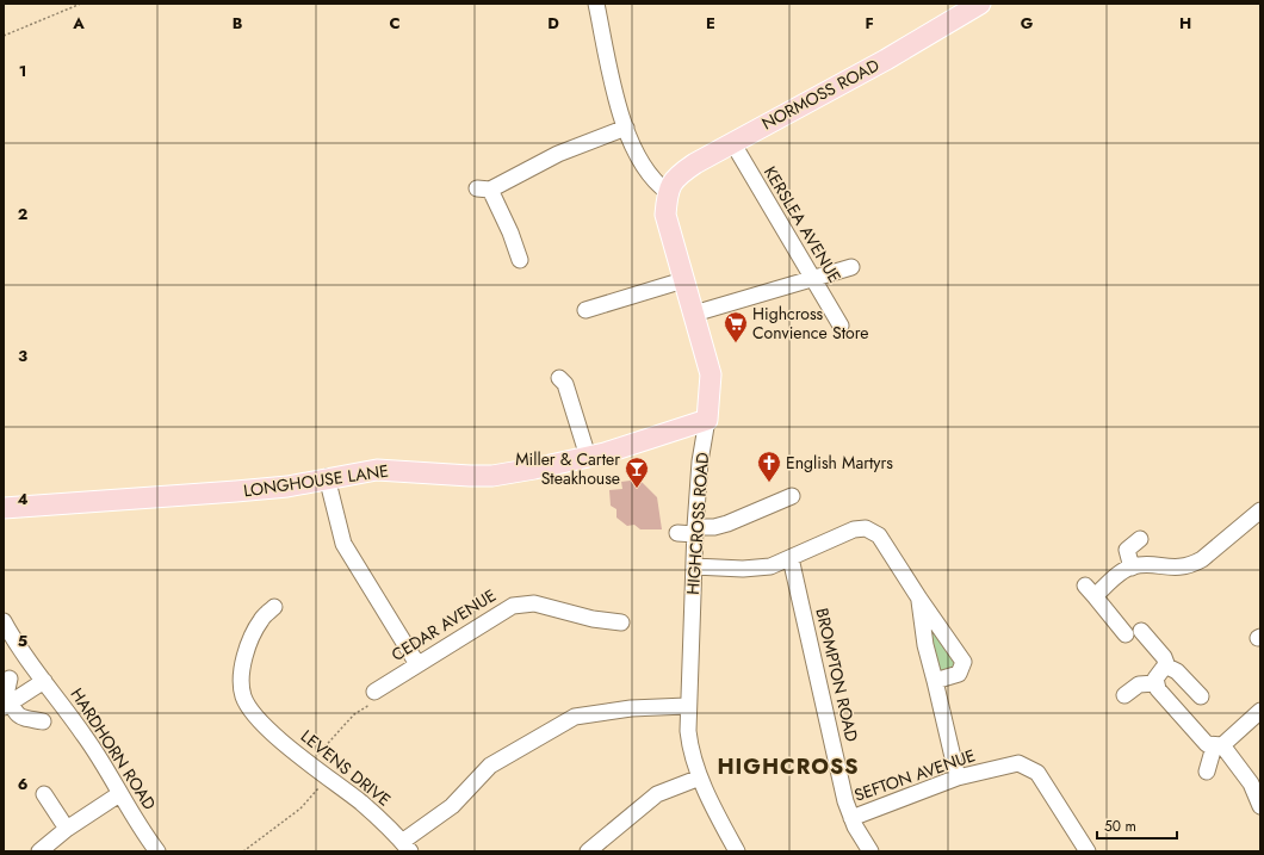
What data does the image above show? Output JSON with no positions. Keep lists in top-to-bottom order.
{
  "streets": {
    "main road": ["NORMOSS ROAD", "LONGHOUSE LANE", "HIGHCROSS ROAD"],
    "street": [
      "KERSLEA AVENUE",
      "CEDAR AVENUE",
      "BROMPTON ROAD",
      "HARDHORN ROAD",
      "LEVENS DRIVE",
      "SEFTON AVENUE"
    ]
  },
  "crossings": [
    ["NORMOSS ROAD", "KERSLEA AVENUE"],
    ["NORMOSS ROAD", "HIGHCROSS ROAD"],
    ["LONGHOUSE LANE", "HIGHCROSS ROAD"],
    ["BROMPTON ROAD", "SEFTON AVENUE"]
  ],
  "districts": ["HIGHCROSS"],
  "places": {
    "supermarket": ["Highcross Convience Store"],
    "church": ["English Martyrs"],
    "bar": ["Miller & Carter Steakhouse"]
  },
  "scale_bar": "50 m",
  "grid": {
    "columns": [
      "A",
      "B",
      "C",
      "D",
      "E",
      "F",
      "G",
      "H"
    ],
    "rows": [
      "1",
      "2",
      "3",
      "4",
      "5",
      "6"
    ]
  }
}
